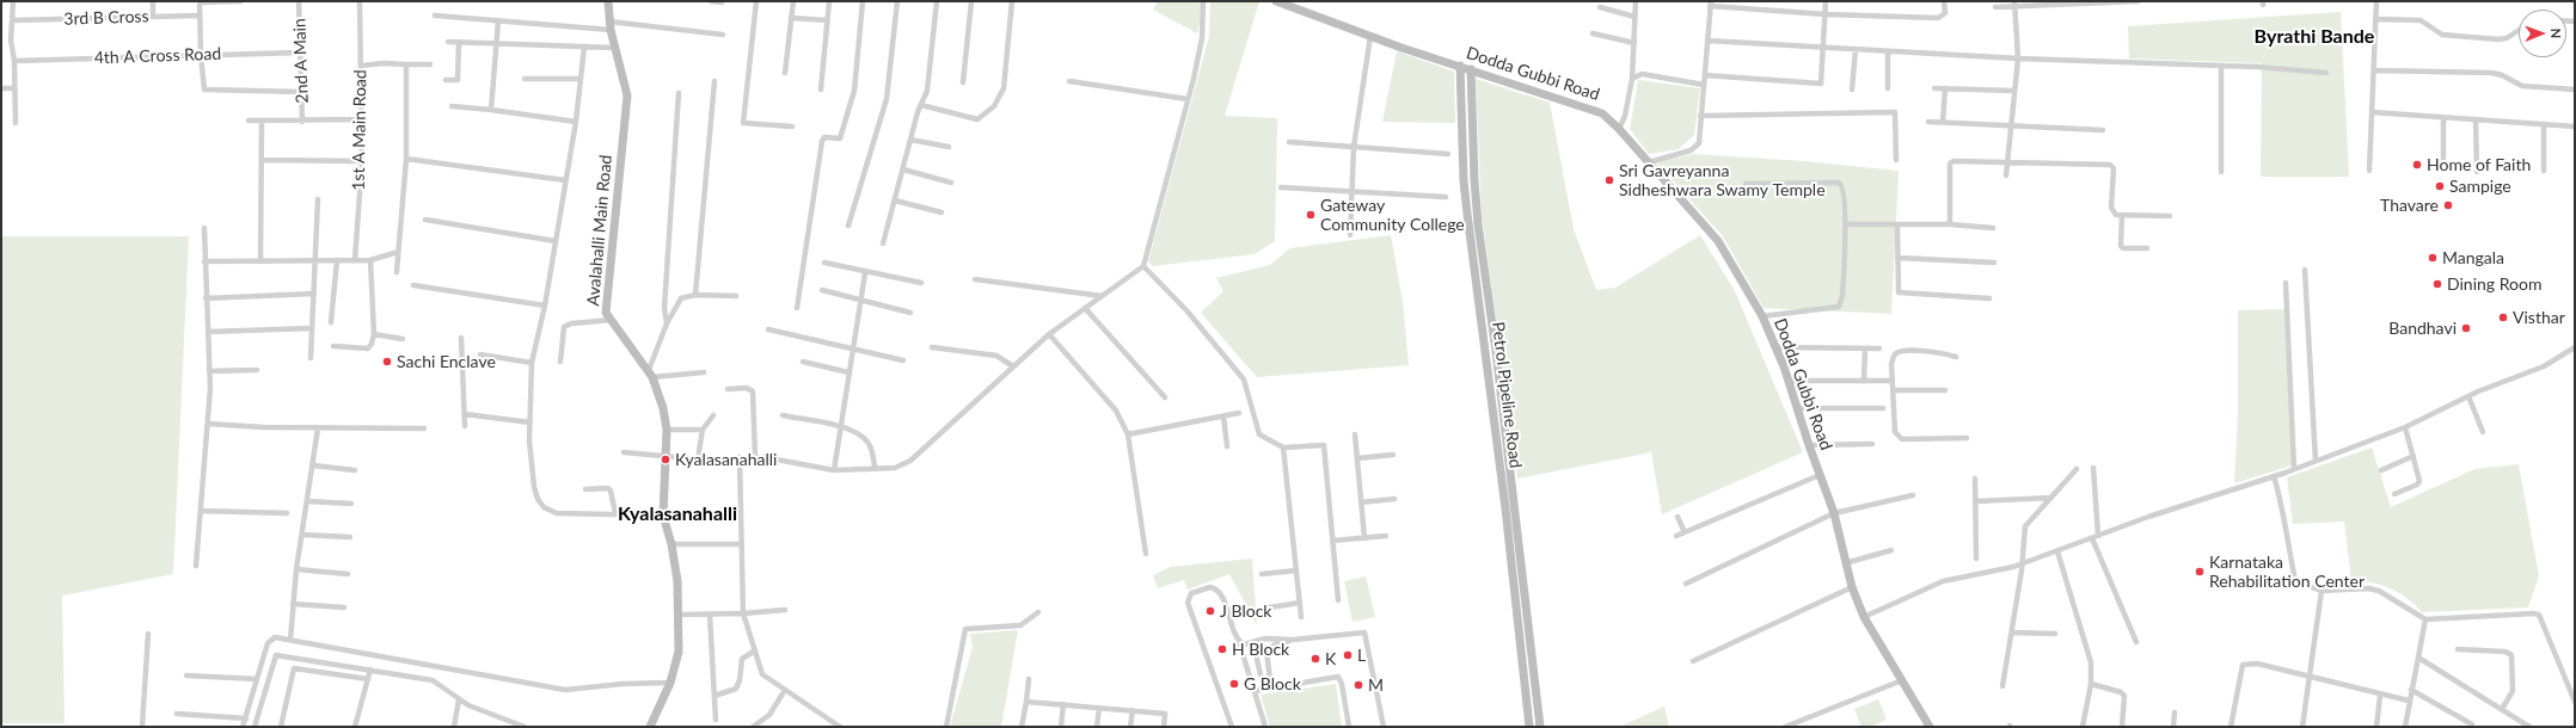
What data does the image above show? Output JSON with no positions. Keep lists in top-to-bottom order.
{
  "streets": {
    "main road": ["Dodda Gubbi Road", "Avalahalli Main Road", "Petrol Pipeline Road"],
    "street": [
      "3rd B Cross",
      "4th A Cross Road",
      "2nd A Main",
      "1st A Main Road"
    ]
  },
  "crossings": [
    ["4th A Cross Road", "2nd A Main"],
    ["Dodda Gubbi Road", "Petrol Pipeline Road"]
  ],
  "districts": ["Byrathi Bande", "Kyalasanahalli"],
  "places": [
    "Home of Faith",
    "Sri Gavreyanna Sidheshwara Swamy Temple",
    "Sampige",
    "Thavare",
    "Gateway Community College",
    "Mangala",
    "Dining Room",
    "Visthar",
    "Bandhavi",
    "Sachi Enclave",
    "Kyalasanahalli",
    "Karnataka Rehabilitation Center",
    "J Block",
    "H Block",
    "L",
    "K",
    "G Block",
    "M"
  ],
  "north": "right"
}
